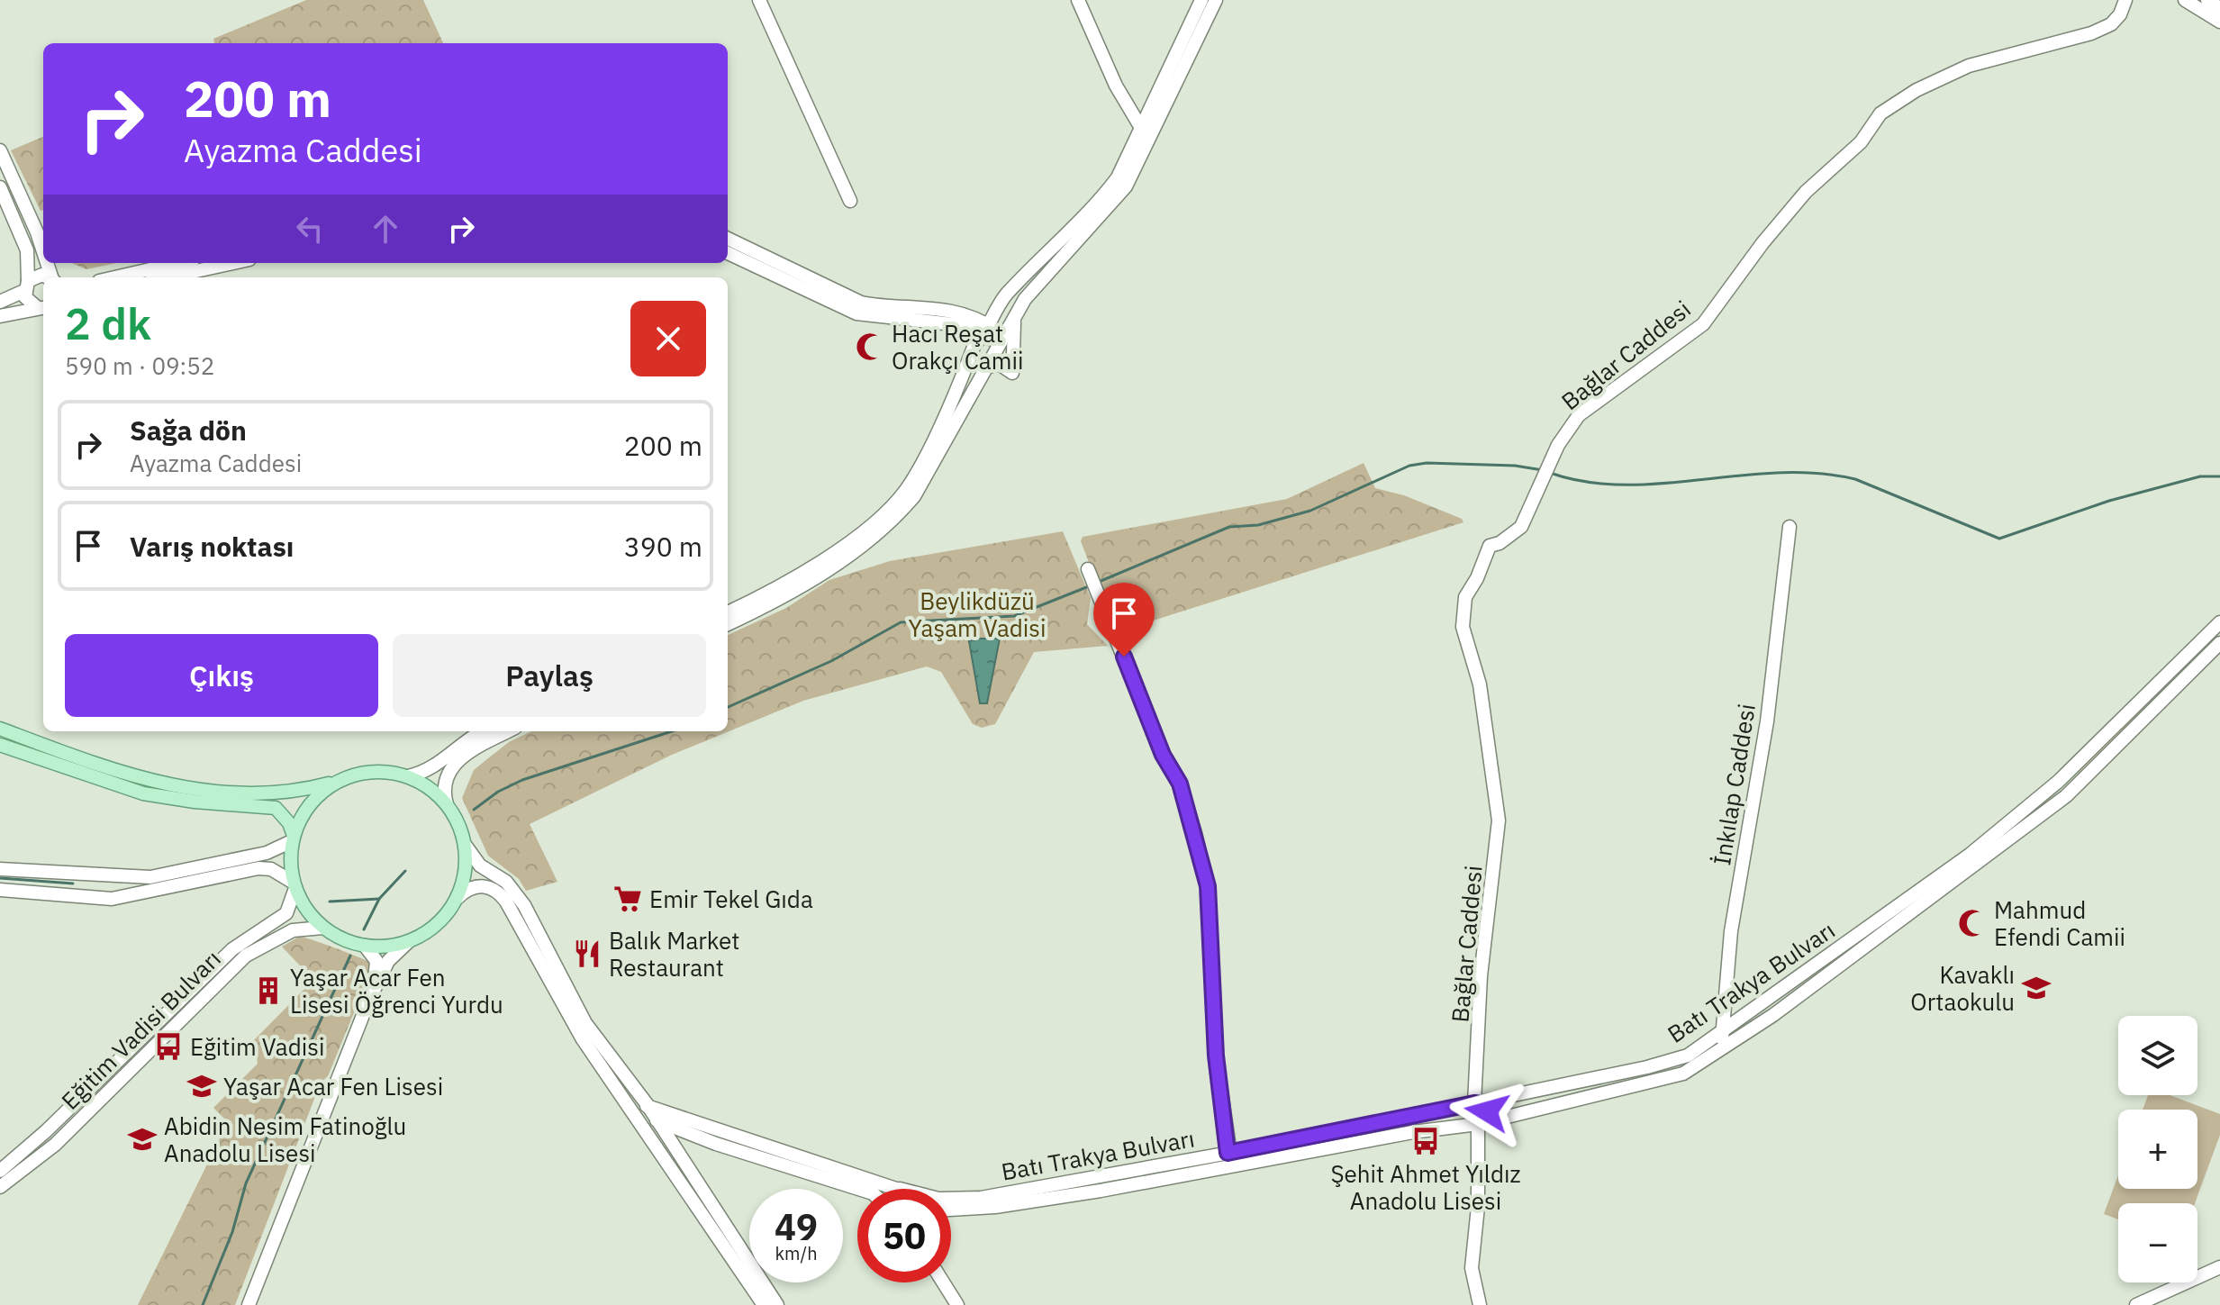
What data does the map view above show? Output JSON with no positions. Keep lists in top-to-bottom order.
{
  "streets": {
    "main road": [
      "Bağlar Caddesi",
      "İnkılap Caddesi",
      "Batı Trakya Bulvarı",
      "Eğitim Vadisi Bulvarı"
    ]
  },
  "crossings": [
    ["Bağlar Caddesi", "Batı Trakya Bulvarı"],
    ["İnkılap Caddesi", "Batı Trakya Bulvarı"]
  ],
  "parks": ["Beylikdüzü Yaşam Vadisi"],
  "places": {
    "mosque": ["Hacı Reşat Orakçı Camii", "Mahmud Efendi Camii"],
    "supermarket": ["Emir Tekel Gıda"],
    "restaurant": ["Balık Market Restaurant"],
    "school or university": ["Kavaklı Ortaokulu", "Yaşar Acar Fen Lisesi", "Abidin Nesim Fatinoğlu Anadolu Lisesi"],
    "building": ["Yaşar Acar Fen Lisesi Öğrenci Yurdu"],
    "bus stop": ["Eğitim Vadisi", "Şehit Ahmet Yıldız Anadolu Lisesi"]
  },
  "page": {
    "turn": ["200 m", "Ayazma Caddesi"],
    "heading": ["2 dk", "590 m · 09:52"],
    "list": [
      {
        "name": "Sağa dön",
        "note": "Ayazma Caddesi",
        "value": "200 m"
      },
      {
        "name": "Varış noktası",
        "value": "390 m"
      }
    ],
    "buttons": ["Çıkış", "Paylaş"],
    "map_buttons": ["+", "−"],
    "speed": "49 km/h",
    "limit": "50"
  }
}
